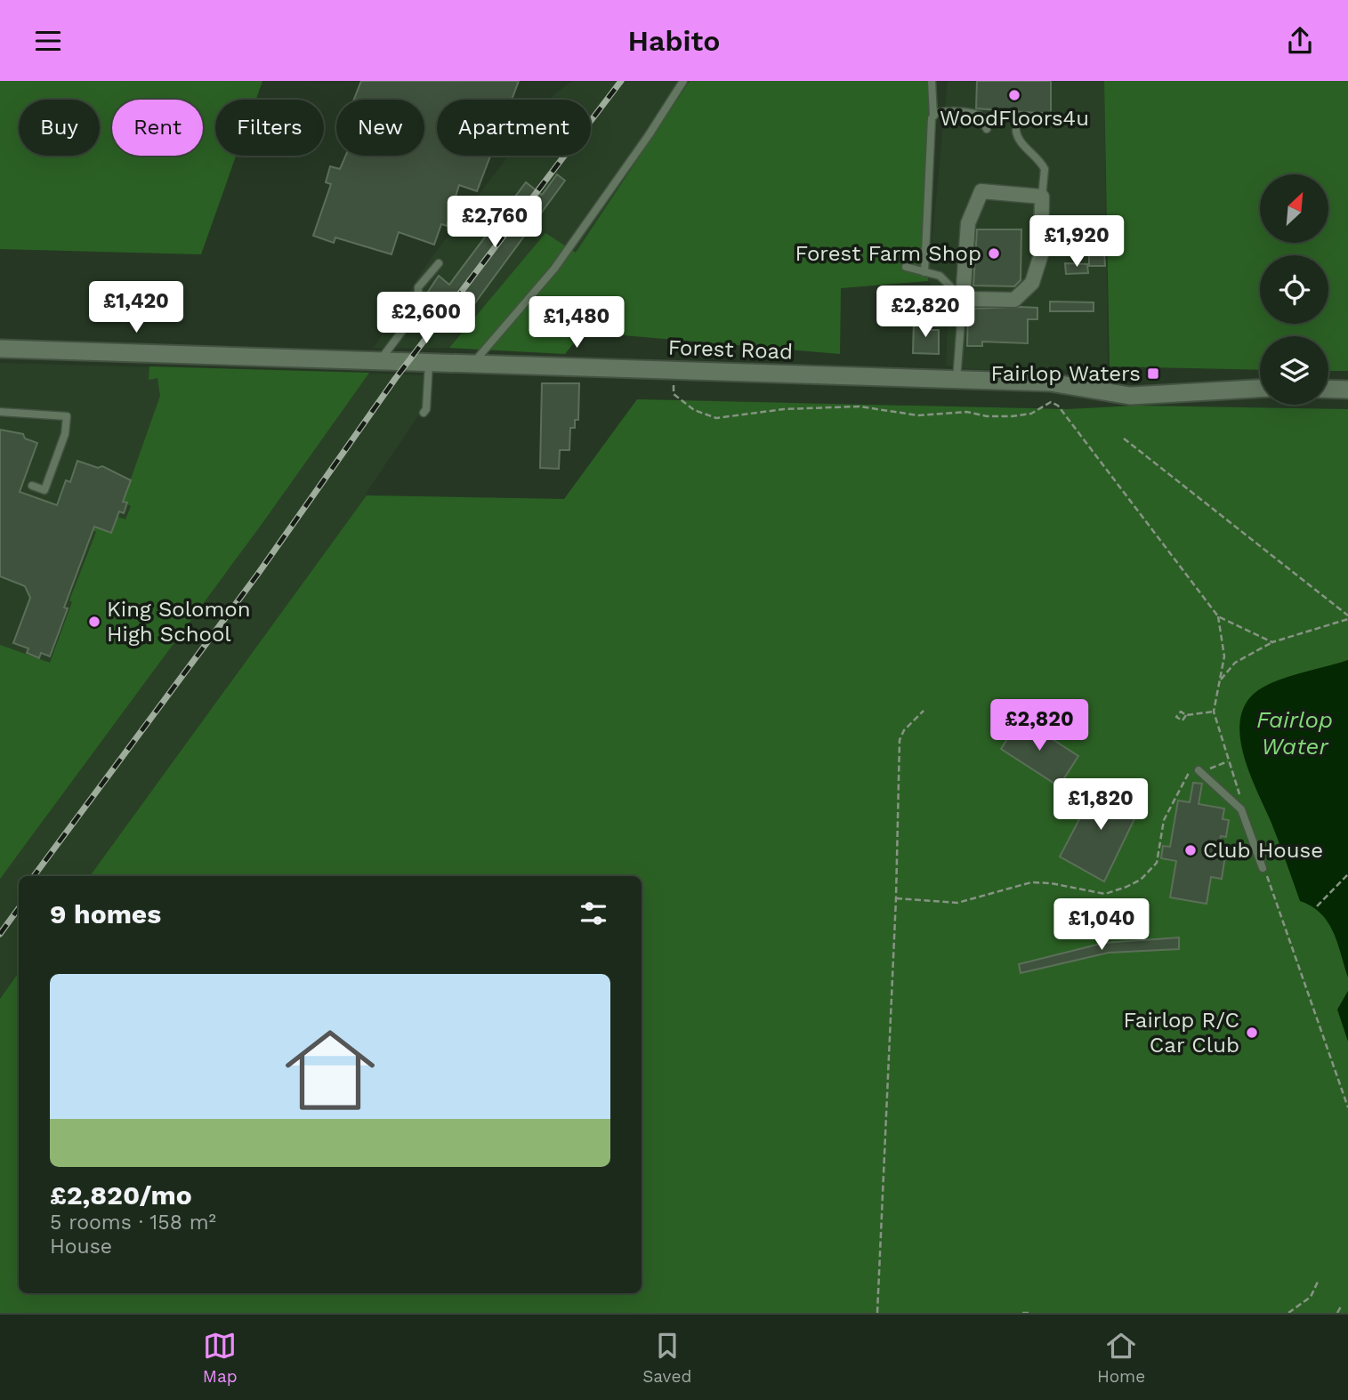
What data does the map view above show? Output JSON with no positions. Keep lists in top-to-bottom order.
{
  "streets": {
    "street": ["Forest Road"]
  },
  "water": ["Fairlop Water"],
  "places": {
    "other": [
      "WoodFloors4u",
      "Forest Farm Shop",
      "King Solomon High School",
      "Club House",
      "Fairlop R/C Car Club"
    ],
    "transit": ["Fairlop Waters"]
  },
  "north": "top right",
  "page": {
    "header": "Habito",
    "chip": [
      "Buy",
      "Rent",
      "Filters",
      "New",
      "Apartment"
    ],
    "price": [
      "£2,760",
      "£1,920",
      "£1,420",
      "£2,820",
      "£2,600",
      "£1,480",
      "£2,820",
      "£1,820",
      "£1,040"
    ],
    "heading": "9 homes",
    "list": [
      {
        "name": "£2,820/mo",
        "note": "5 rooms · 158 m² · House"
      }
    ],
    "tabs": ["Map", "Saved", "Home"]
  }
}
